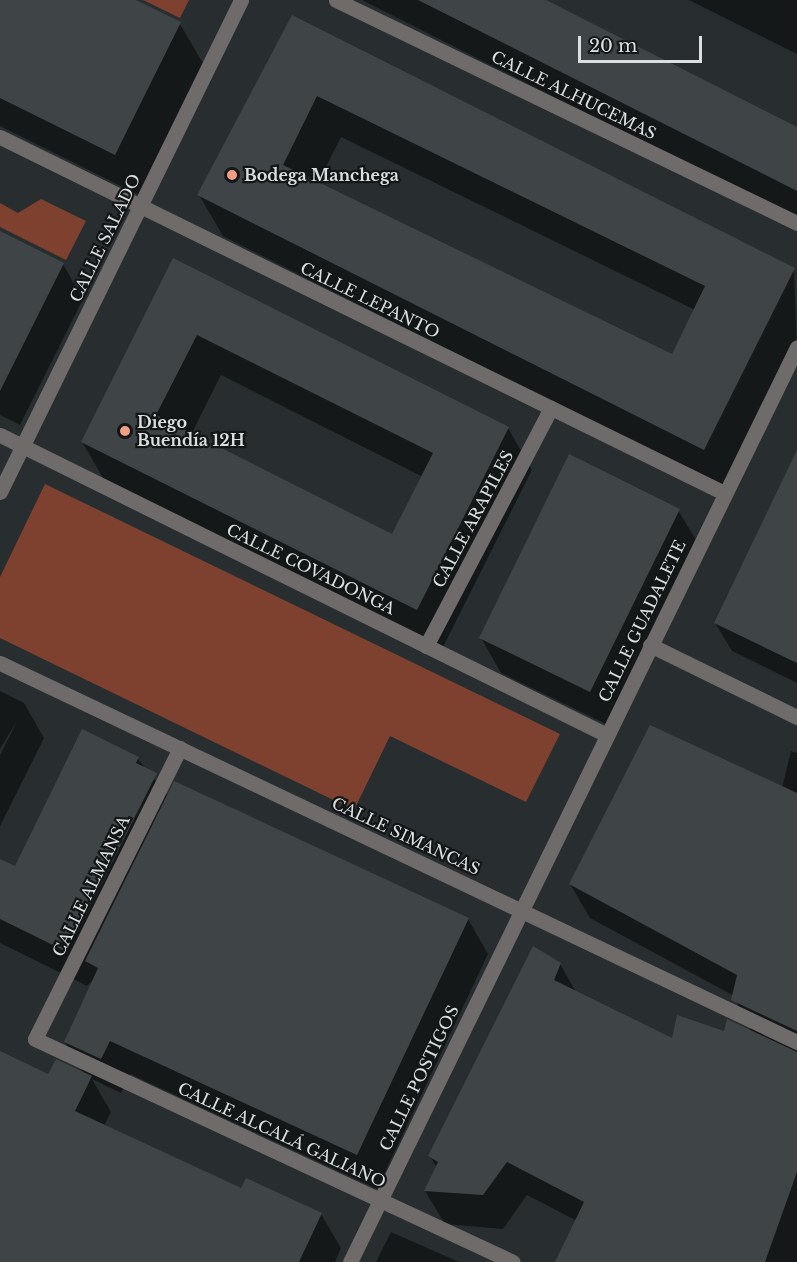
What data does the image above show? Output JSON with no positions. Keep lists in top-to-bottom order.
{
  "streets": {
    "street": [
      "CALLE ALHUCEMAS",
      "CALLE SALADO",
      "CALLE LEPANTO",
      "CALLE ARAPILES",
      "CALLE COVADONGA",
      "CALLE GUADALETE",
      "CALLE SIMANCAS",
      "CALLE ALMANSA",
      "CALLE POSTIGOS",
      "CALLE ALCALÁ GALIANO"
    ]
  },
  "crossings": [
    ["CALLE SALADO", "CALLE LEPANTO"],
    ["CALLE SALADO", "CALLE COVADONGA"],
    ["CALLE LEPANTO", "CALLE ARAPILES"],
    ["CALLE LEPANTO", "CALLE GUADALETE"],
    ["CALLE ARAPILES", "CALLE COVADONGA"],
    ["CALLE COVADONGA", "CALLE GUADALETE"],
    ["CALLE GUADALETE", "CALLE SIMANCAS"],
    ["CALLE GUADALETE", "CALLE POSTIGOS"],
    ["CALLE SIMANCAS", "CALLE ALMANSA"],
    ["CALLE SIMANCAS", "CALLE POSTIGOS"],
    ["CALLE ALMANSA", "CALLE ALCALÁ GALIANO"],
    ["CALLE POSTIGOS", "CALLE ALCALÁ GALIANO"]
  ],
  "places": ["Bodega Manchega", "Diego Buendía 12H"],
  "scale_bar": "20 m"
}
